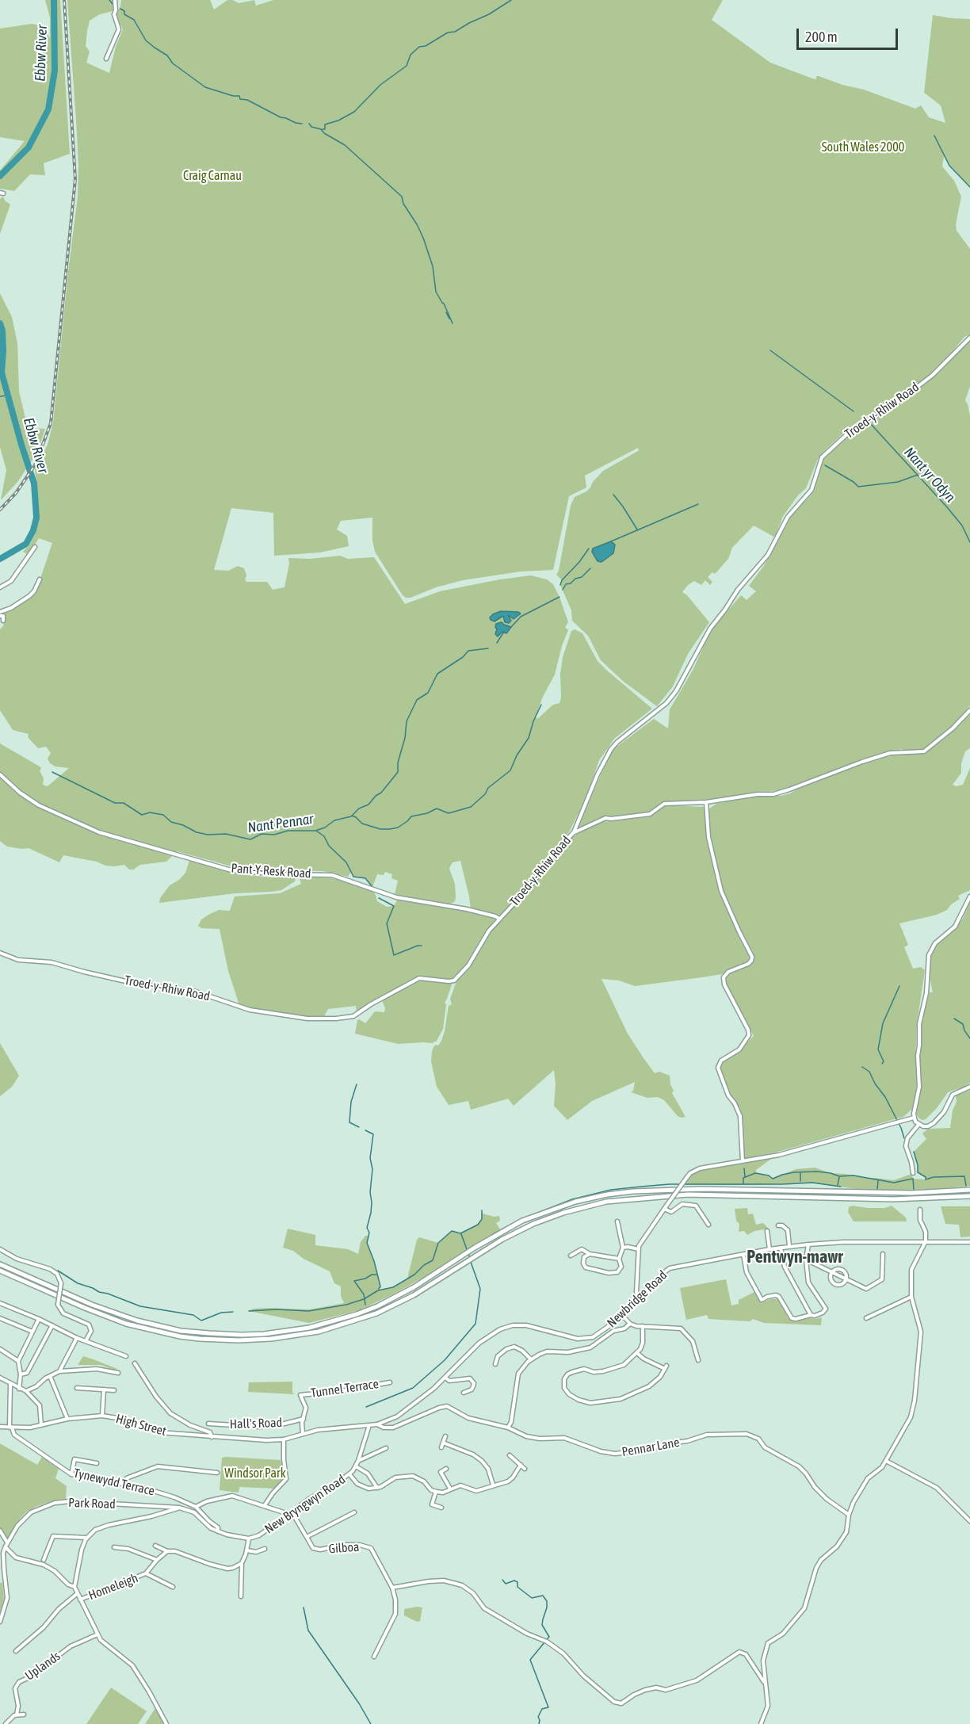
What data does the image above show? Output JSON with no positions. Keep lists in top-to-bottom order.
{
  "streets": {
    "street": [
      "Troed-y-Rhiw Road",
      "Pant-Y-Resk Road",
      "Newbridge Road",
      "Tunnel Terrace",
      "Hall's Road",
      "High Street",
      "Pennar Lane",
      "Tynewydd Terrace",
      "Park Road",
      "New Bryngwyn Road",
      "Gilboa",
      "Homeleigh",
      "Uplands"
    ]
  },
  "crossings": [
    ["Troed-y-Rhiw Road", "Pant-Y-Resk Road"],
    ["Newbridge Road", "High Street"],
    ["Newbridge Road", "Pennar Lane"],
    ["Newbridge Road", "New Bryngwyn Road"],
    ["Tunnel Terrace", "Hall's Road"],
    ["High Street", "Tynewydd Terrace"],
    ["Tynewydd Terrace", "New Bryngwyn Road"],
    ["Park Road", "New Bryngwyn Road"],
    ["New Bryngwyn Road", "Gilboa"]
  ],
  "districts": ["Pentwyn-mawr"],
  "water": ["Ebbw River", "Nant yr Odyn", "Nant Pennar"],
  "parks": ["South Wales 2000", "Craig Carnau", "Windsor Park"],
  "scale_bar": "200 m"
}
